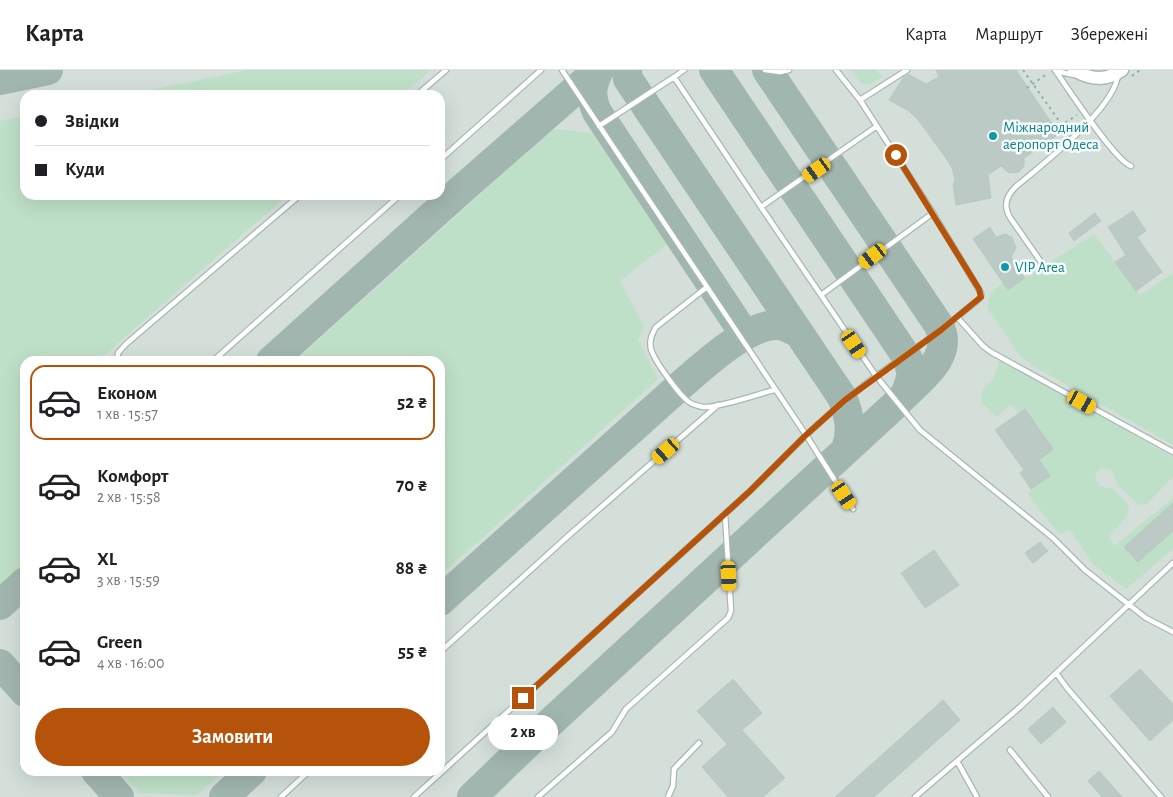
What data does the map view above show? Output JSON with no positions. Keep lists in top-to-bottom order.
{
  "places": ["Міжнародний аеропорт Одеса", "VIP Area"],
  "page": {
    "header": "Карта",
    "nav": ["Карта", "Маршрут", "Збережені"],
    "banner": ["Звідки", "Куди"],
    "list": [
      {
        "name": "Економ",
        "note": "1 хв · 15:57",
        "value": "52 ₴"
      },
      {
        "name": "Комфорт",
        "note": "2 хв · 15:58",
        "value": "70 ₴"
      },
      {
        "name": "XL",
        "note": "3 хв · 15:59",
        "value": "88 ₴"
      },
      {
        "name": "Green",
        "note": "4 хв · 16:00",
        "value": "55 ₴"
      }
    ],
    "buttons": "Замовити",
    "bubble": "2 хв"
  }
}
